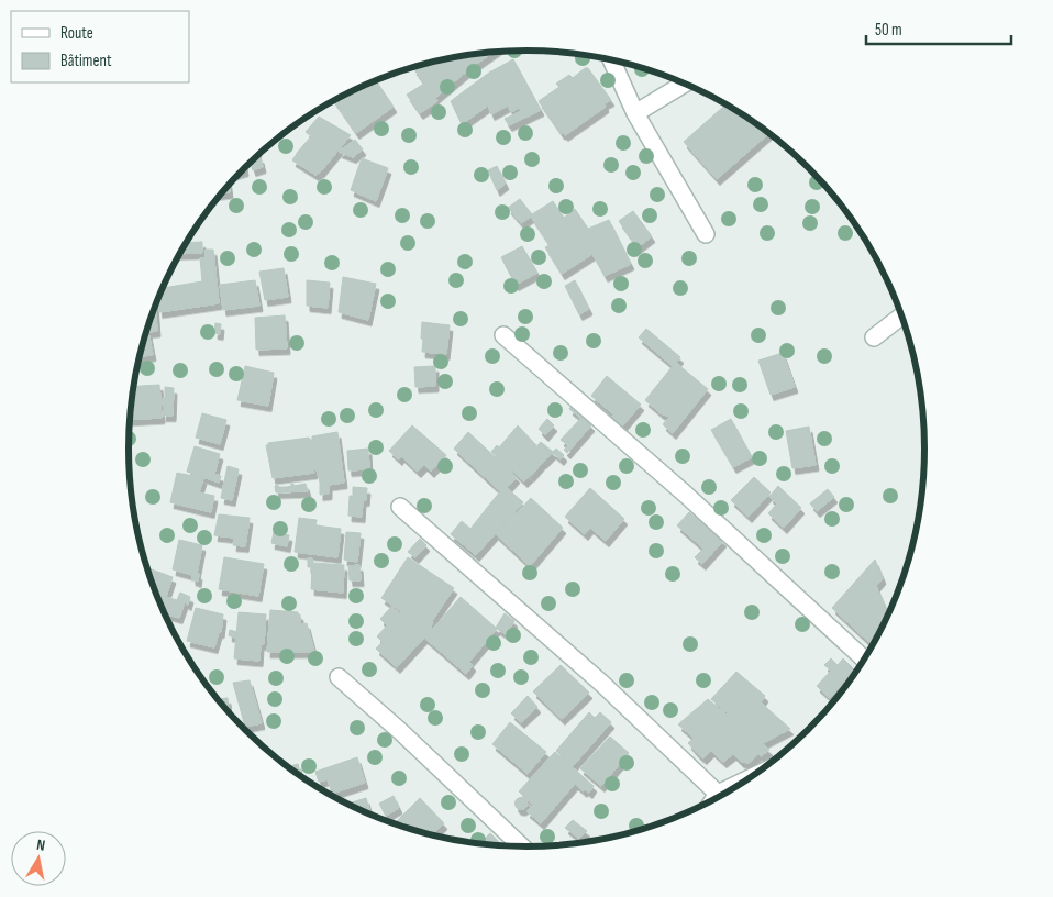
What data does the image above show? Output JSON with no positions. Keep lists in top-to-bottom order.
{
  "legend": ["Route", "Bâtiment"],
  "scale_bar": "50 m",
  "north": "top"
}
